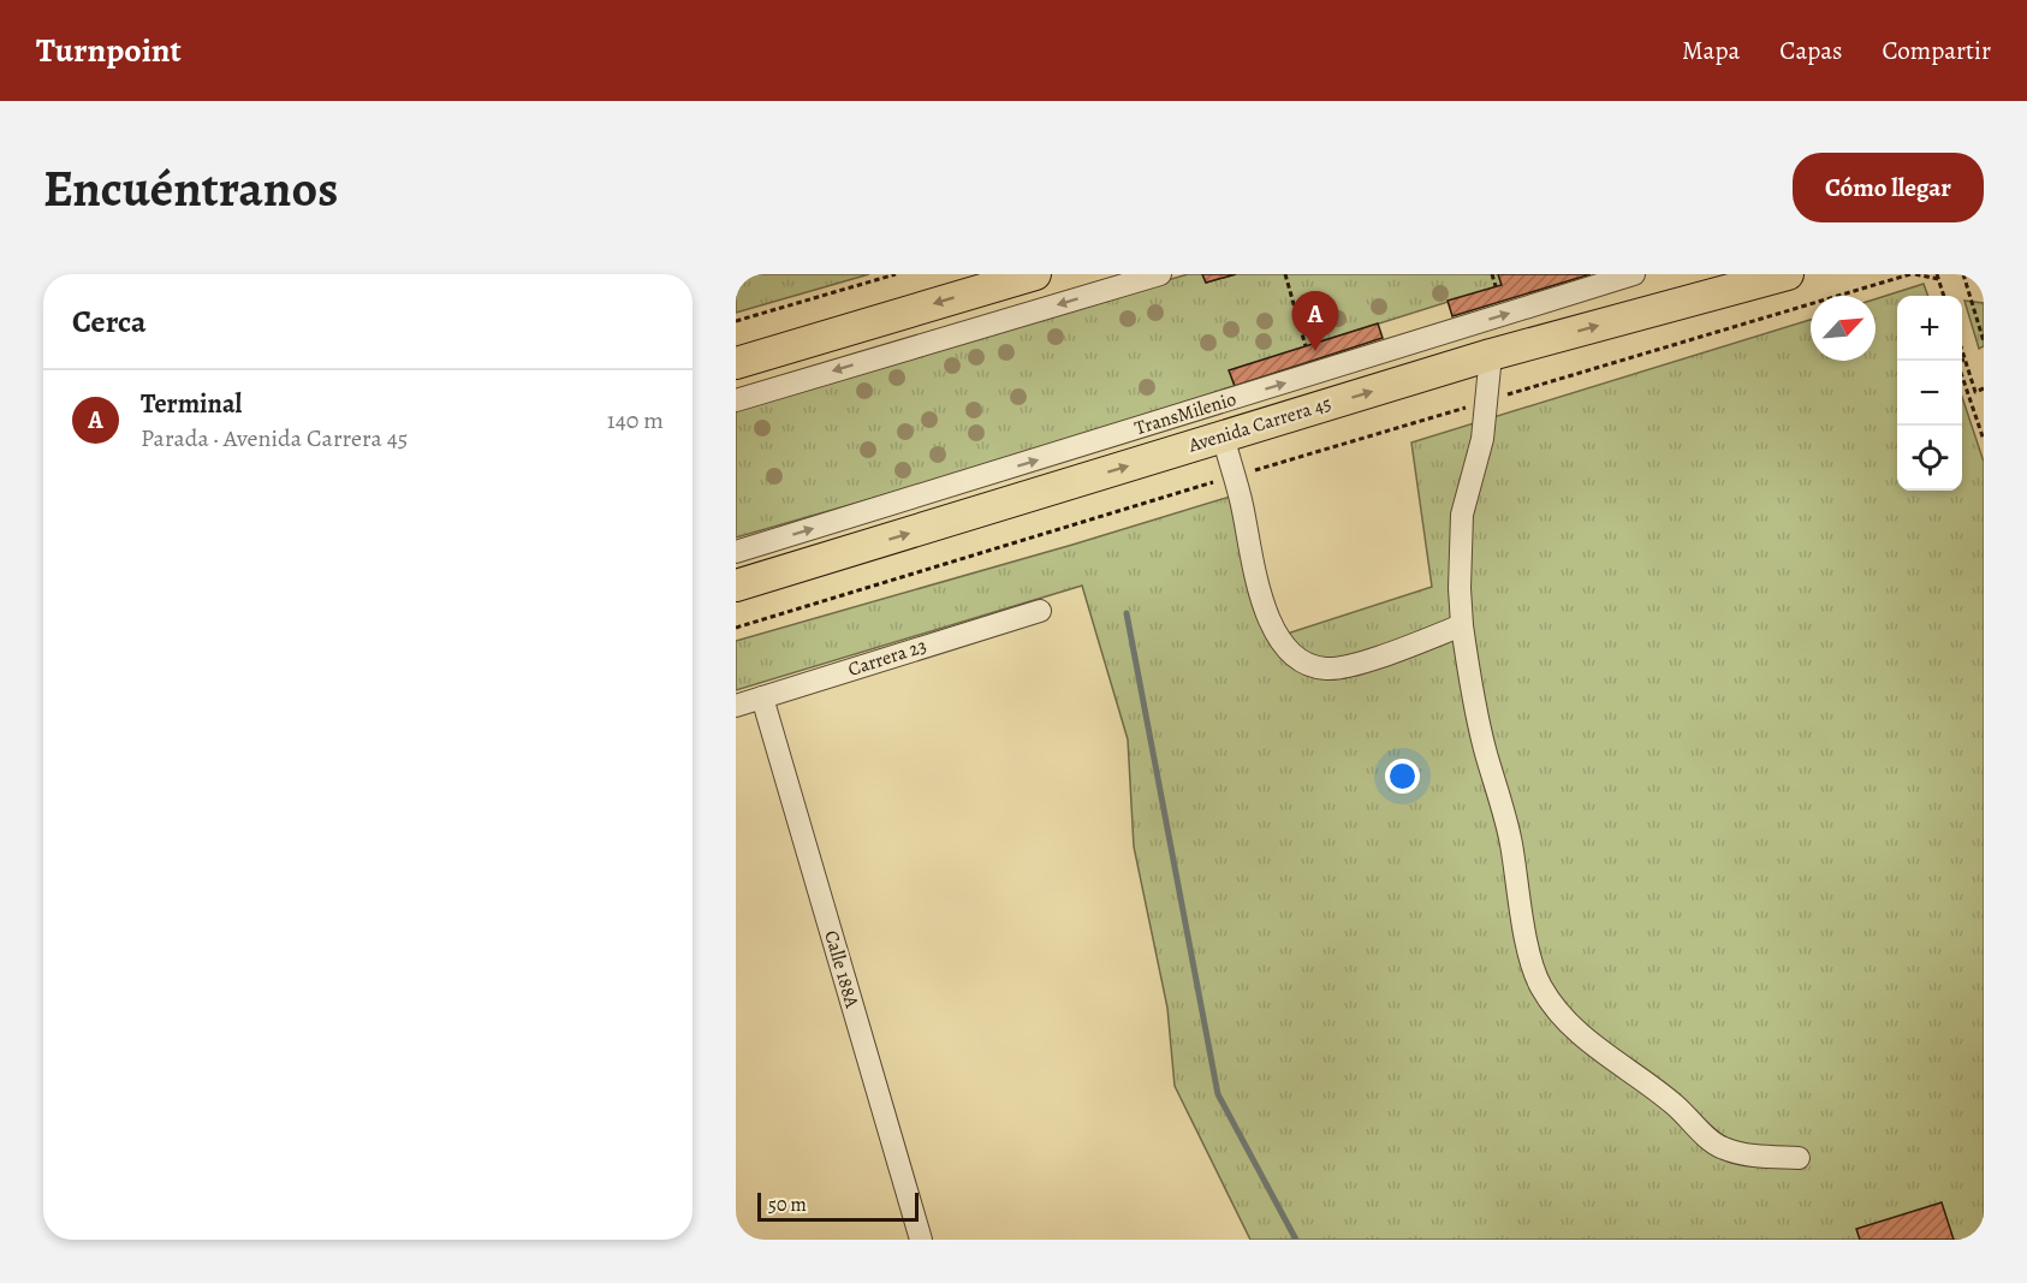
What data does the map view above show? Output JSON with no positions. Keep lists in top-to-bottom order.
{
  "streets": {
    "highway": ["Avenida Carrera 45"],
    "street": ["TransMilenio", "Carrera 23", "Calle 188A"]
  },
  "crossings": [
    ["Carrera 23", "Calle 188A"]
  ],
  "one_way": ["Avenida Carrera 45"],
  "scale_bar": "50 m",
  "north": "top right",
  "page": {
    "header": "Turnpoint",
    "nav": ["Mapa", "Capas", "Compartir"],
    "buttons": "Cómo llegar",
    "title": "Encuéntranos",
    "heading": "Cerca",
    "pins": "A",
    "map_buttons": ["+", "−"],
    "list": [
      {
        "mark": "A",
        "name": "Terminal",
        "note": "Parada · Avenida Carrera 45",
        "value": "140 m"
      }
    ],
    "scale": "50 m"
  }
}
